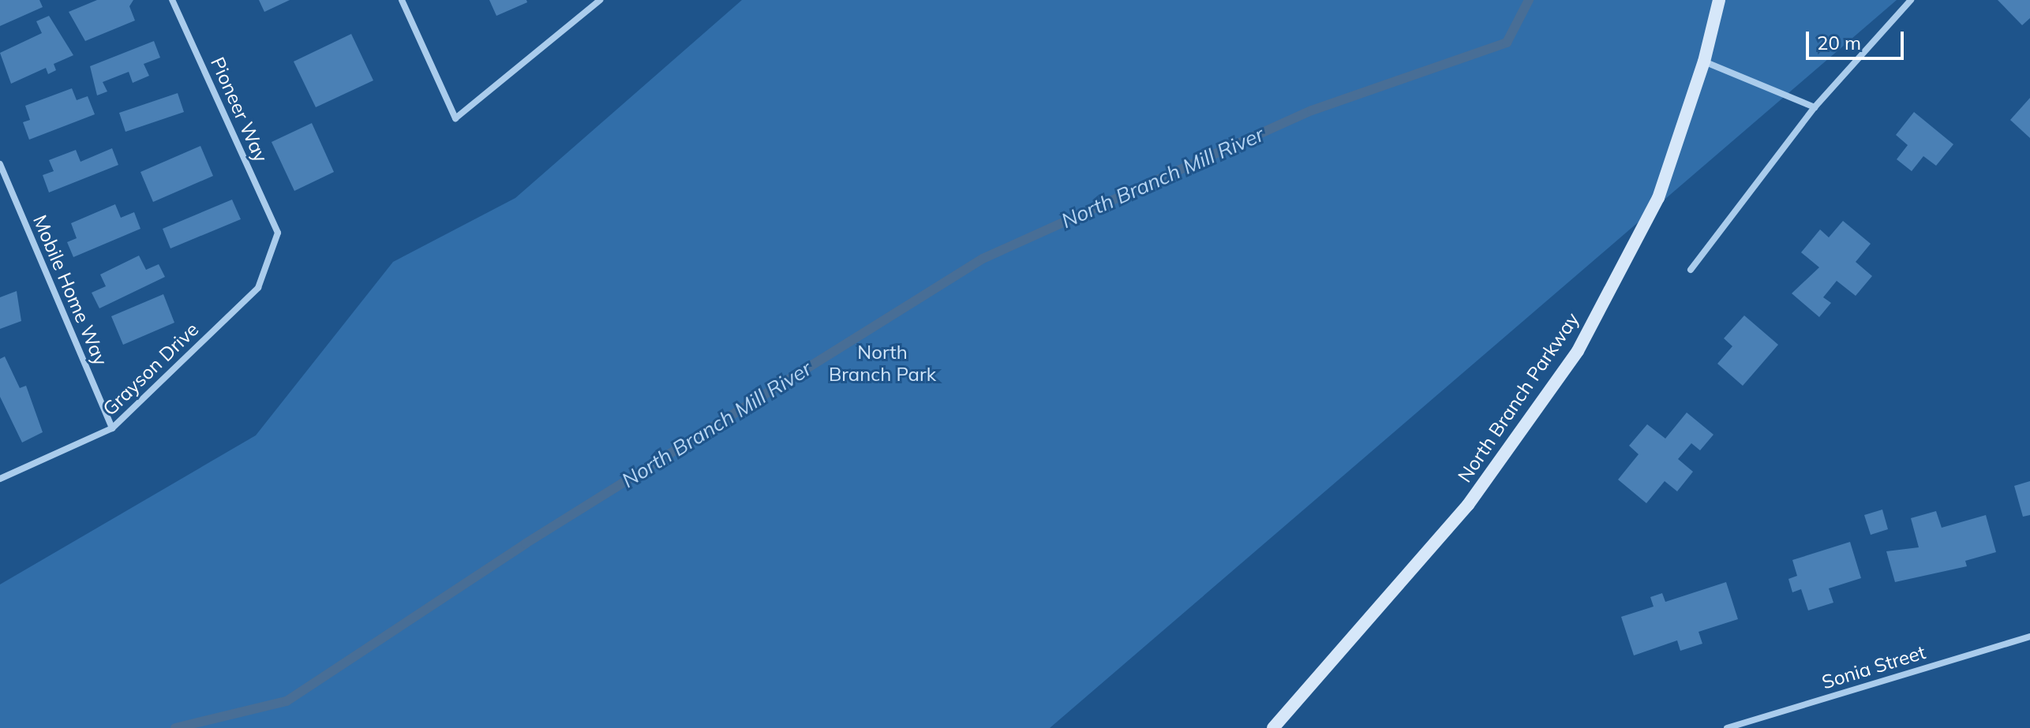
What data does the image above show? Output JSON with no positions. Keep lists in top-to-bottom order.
{
  "streets": {
    "street": [
      "Pioneer Way",
      "Mobile Home Way",
      "Grayson Drive",
      "North Branch Parkway",
      "Sonia Street"
    ]
  },
  "crossings": [
    ["Pioneer Way", "Grayson Drive"],
    ["Mobile Home Way", "Grayson Drive"]
  ],
  "water": ["North Branch Mill River"],
  "parks": ["North Branch Park"],
  "scale_bar": "20 m"
}
